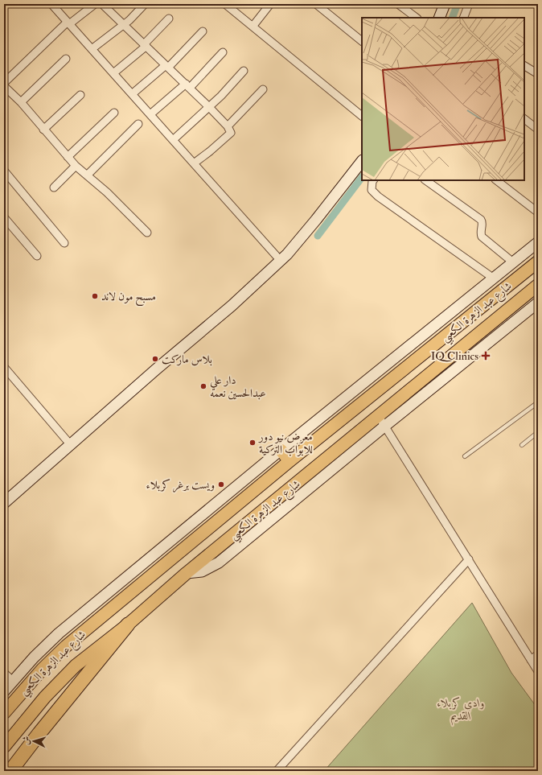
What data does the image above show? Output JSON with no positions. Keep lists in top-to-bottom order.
{
  "streets": {
    "main road": ["شارع عبد الزهرة الكعبي"]
  },
  "parks": ["وادي كربلاء القديم"],
  "places": {
    "other": [
      "مسبح مون لاند",
      "بلاس ماركت",
      "دار علي عبدالحسين نعمه",
      "معرض نيو دور للابواب التركية",
      "ويست برغر كربلاء"
    ],
    "health": ["IQ Clinics"]
  },
  "north": "left"
}
